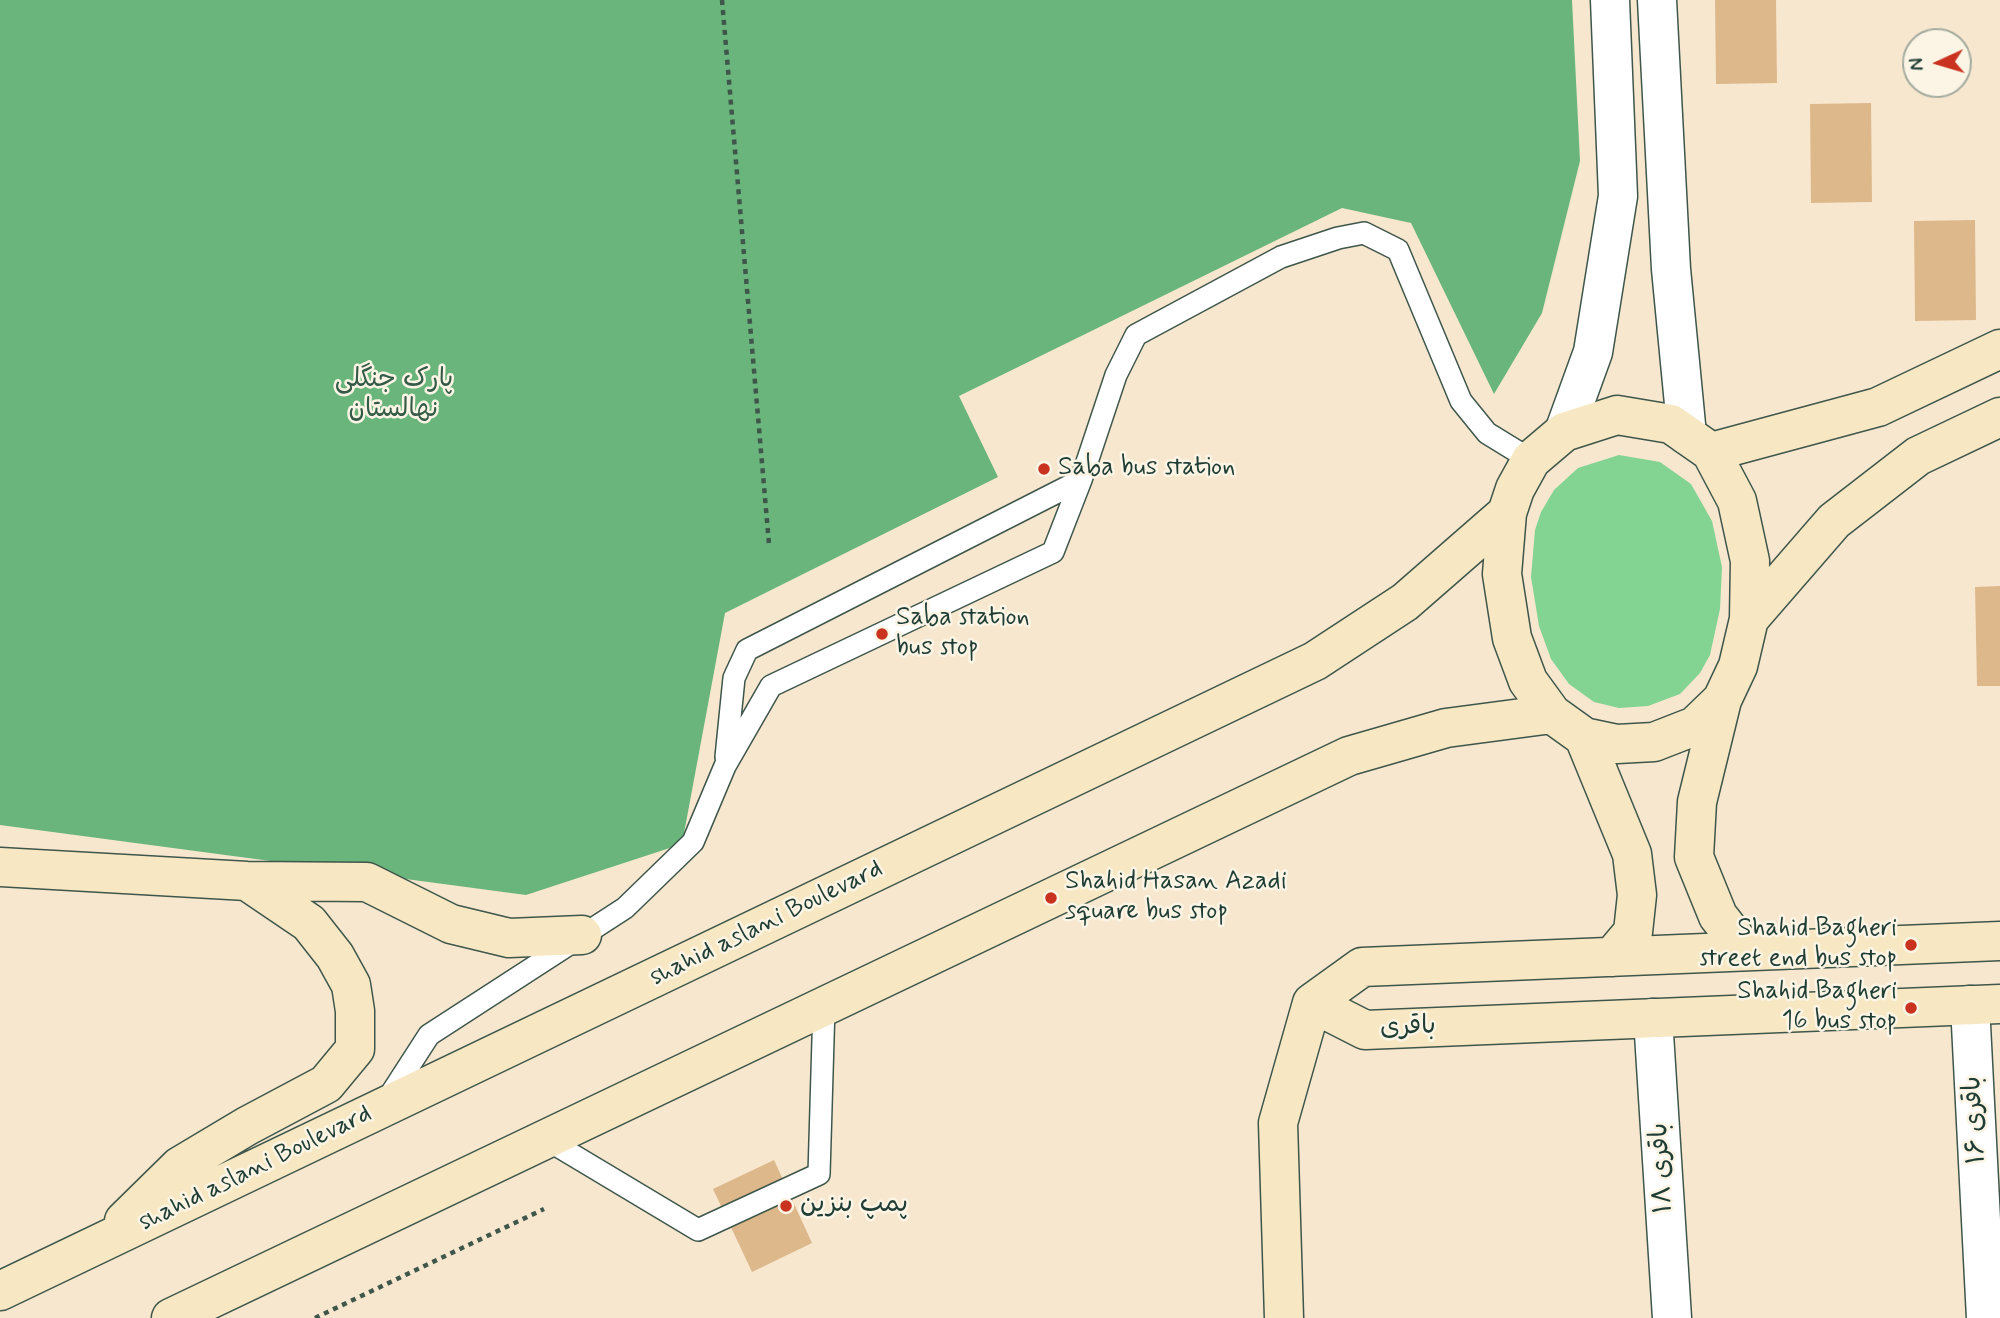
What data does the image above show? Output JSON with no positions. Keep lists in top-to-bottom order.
{
  "streets": {
    "main road": ["shahid aslani Boulevard", "باقری"],
    "street": ["باقری ۱۶", "باقری ۱۸"]
  },
  "crossings": [
    ["باقری", "باقری ۱۶"],
    ["باقری", "باقری ۱۸"]
  ],
  "parks": ["پارک جنگلی نهالستان"],
  "places": [
    "Saba bus station",
    "Saba station bus stop",
    "Shahid Hasan Azadi square bus stop",
    "Shahid Bagheri street end bus stop",
    "Shahid Bagheri 16 bus stop",
    "پمپ بنزین"
  ],
  "north": "left"
}
